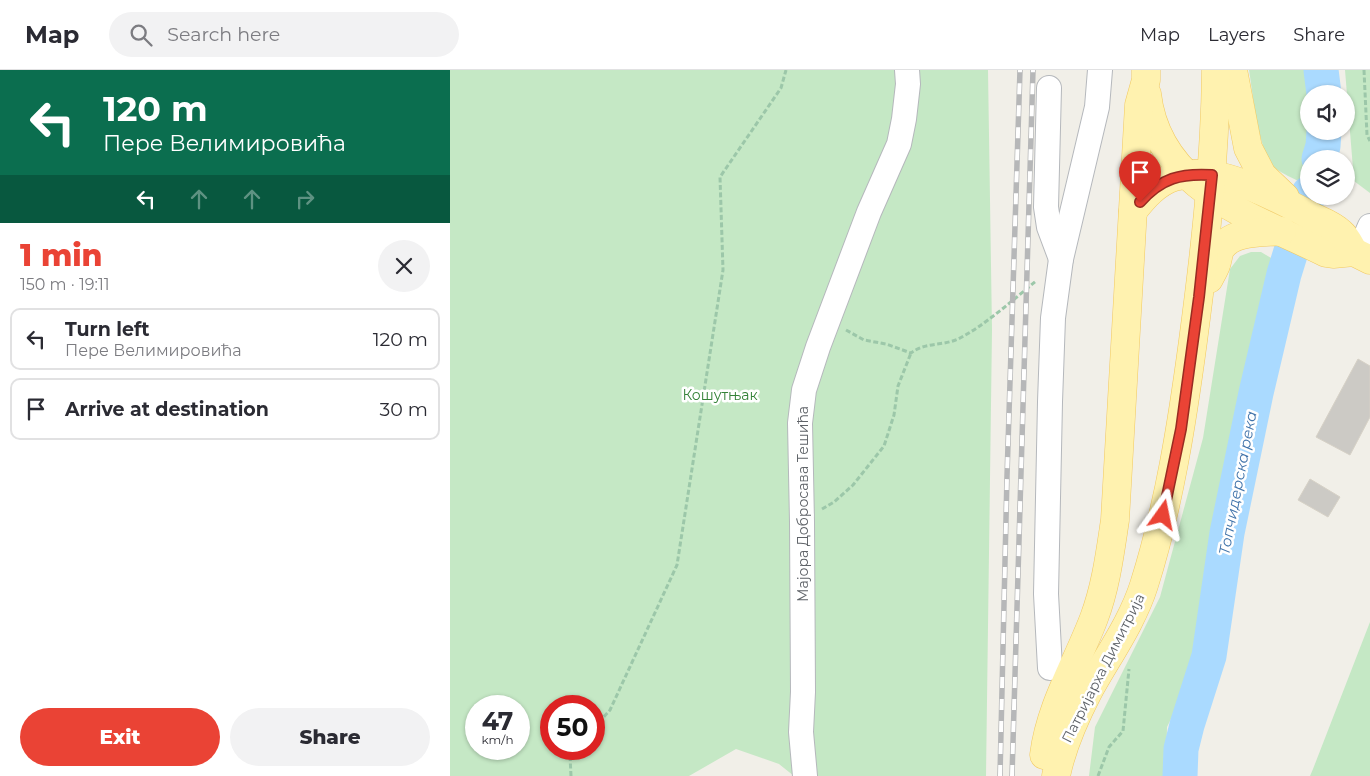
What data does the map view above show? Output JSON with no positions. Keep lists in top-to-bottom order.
{
  "streets": {
    "main road": ["Патријарха Димитрија"],
    "street": ["Мајора Добросава Тешића"]
  },
  "water": ["Топчидерска река"],
  "parks": ["Кошутњак"],
  "page": {
    "header": "Map",
    "search": "Search here",
    "nav": ["Map", "Layers", "Share"],
    "turn": ["120 m", "Пере Велимировића"],
    "heading": ["1 min", "150 m · 19:11"],
    "list": [
      {
        "name": "Turn left",
        "note": "Пере Велимировића",
        "value": "120 m"
      },
      {
        "name": "Arrive at destination",
        "value": "30 m"
      }
    ],
    "speed": "47 km/h",
    "limit": "50",
    "buttons": ["Exit", "Share"]
  }
}
